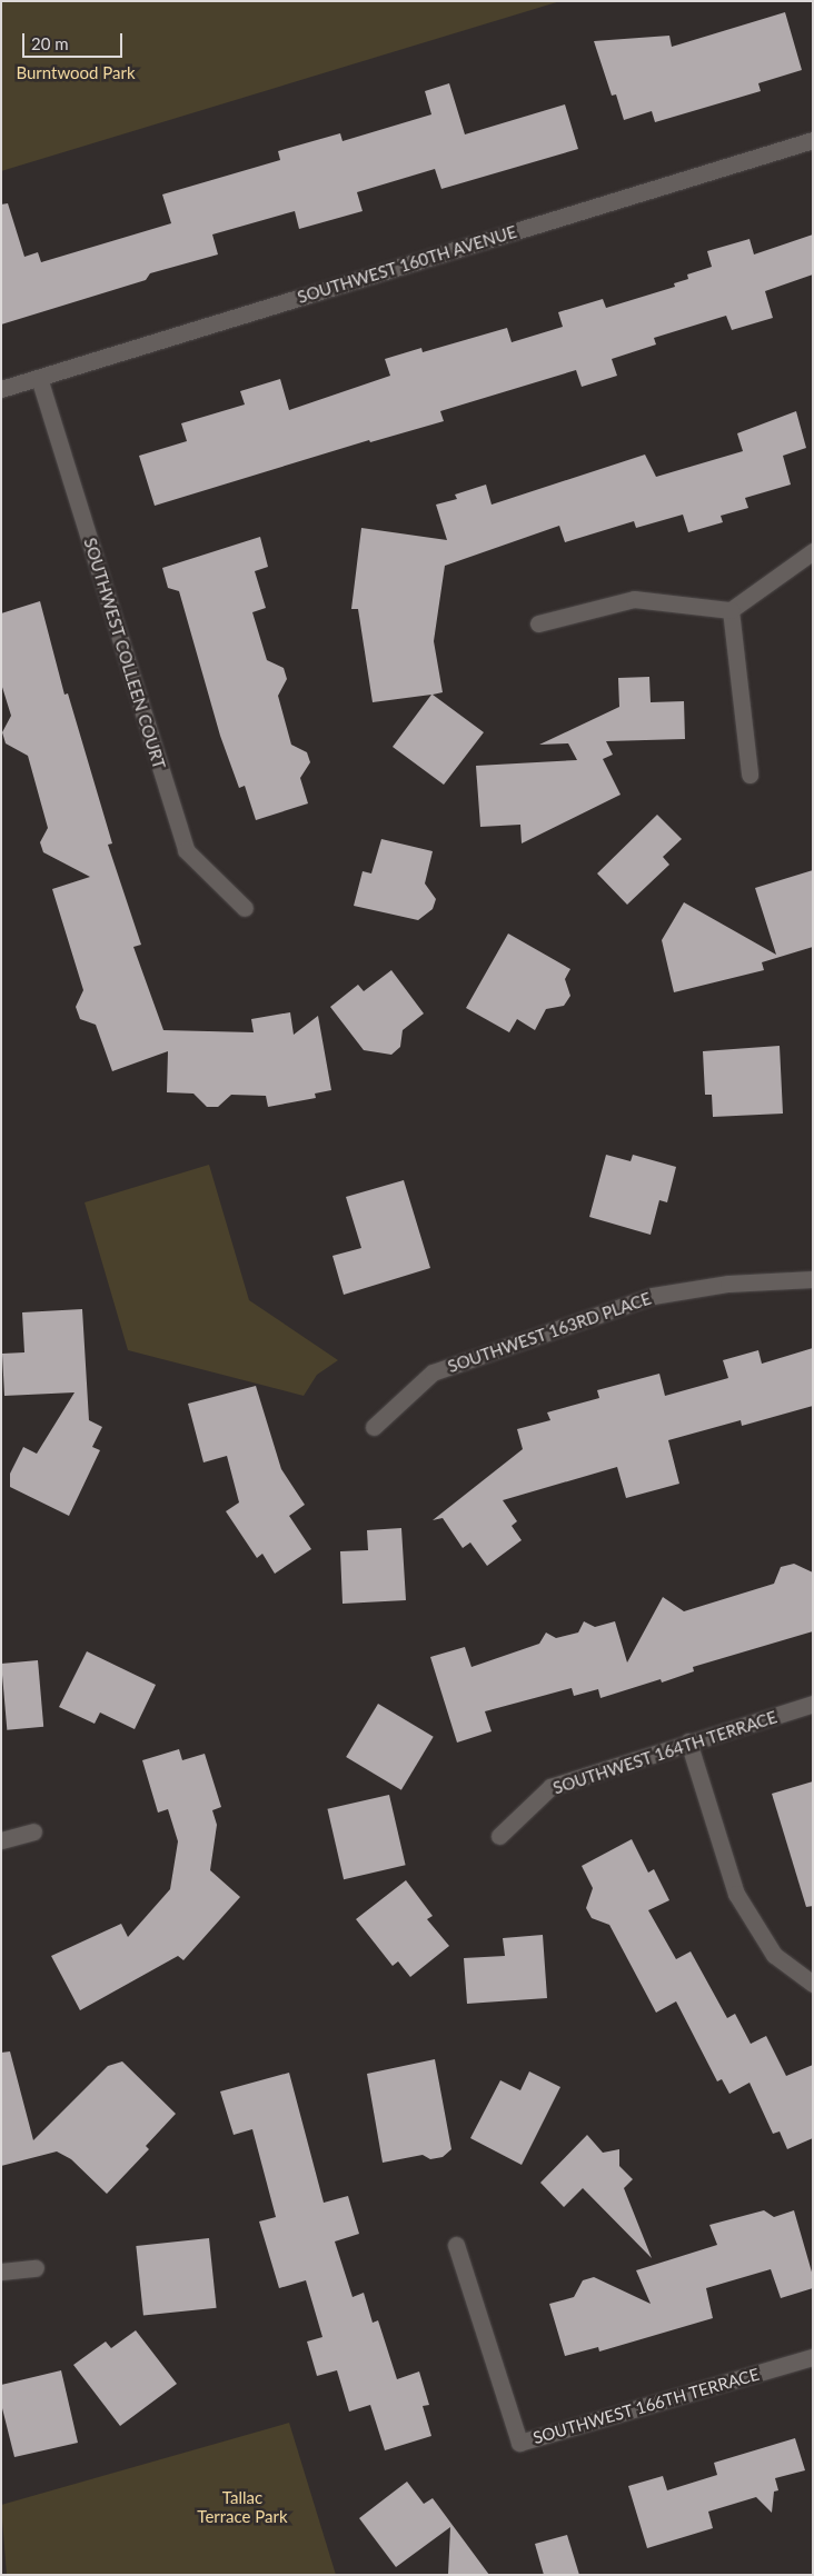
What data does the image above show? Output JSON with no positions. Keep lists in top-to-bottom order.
{
  "streets": {
    "street": [
      "SOUTHWEST 160TH AVENUE",
      "SOUTHWEST COLLEEN COURT",
      "SOUTHWEST 163RD PLACE",
      "SOUTHWEST 164TH TERRACE",
      "SOUTHWEST 166TH TERRACE"
    ]
  },
  "crossings": [
    ["SOUTHWEST 160TH AVENUE", "SOUTHWEST COLLEEN COURT"]
  ],
  "parks": ["Burntwood Park", "Tallac Terrace Park"],
  "scale_bar": "20 m"
}
